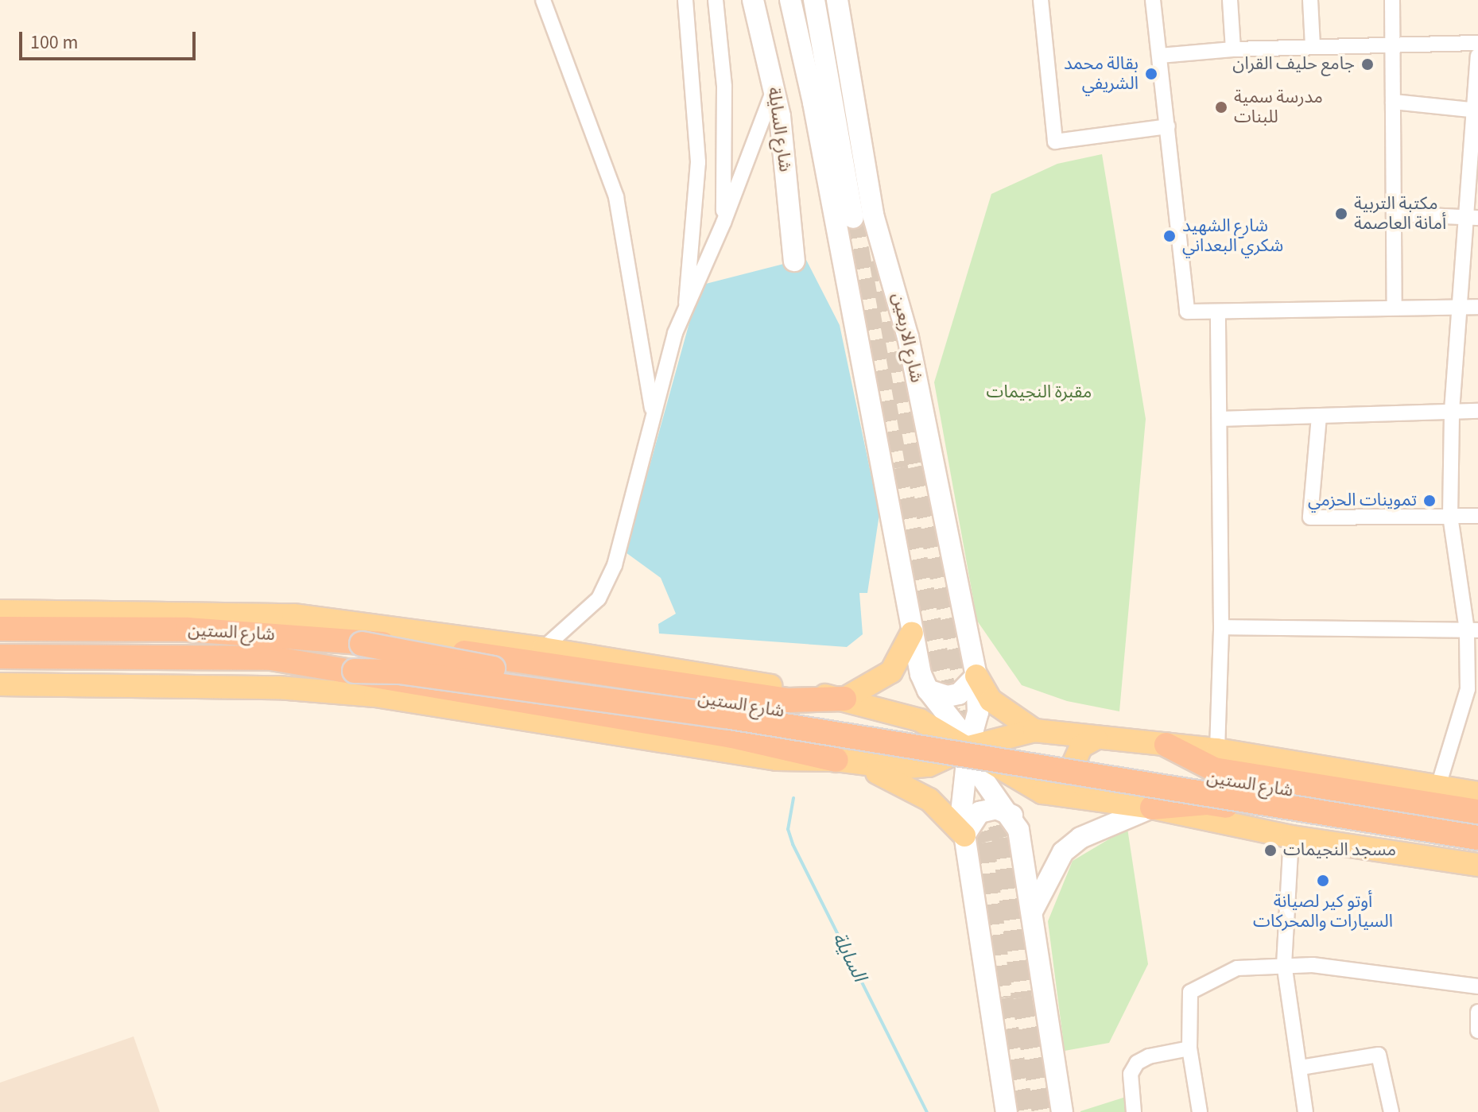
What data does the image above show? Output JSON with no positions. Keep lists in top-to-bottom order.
{
  "streets": {
    "highway": ["شارع الستين"],
    "main road": ["شارع السايلة", "شارع الاربعين"]
  },
  "crossings": [
    ["شارع الاربعين", "شارع الستين"]
  ],
  "water": ["السايلة"],
  "parks": ["مقبرة النجيمات"],
  "places": [
    "جامع حليف القران",
    "بقالة محمد الشريفي",
    "مدرسة سمية للبنات",
    "مكتبة التربية أمانة العاصمة",
    "شارع الشهيد شكري البعداني",
    "تموينات الحزمي",
    "مسجد النجيمات",
    "أوتو كير لصيانة السيارات والمحركات"
  ],
  "scale_bar": "100 m"
}
